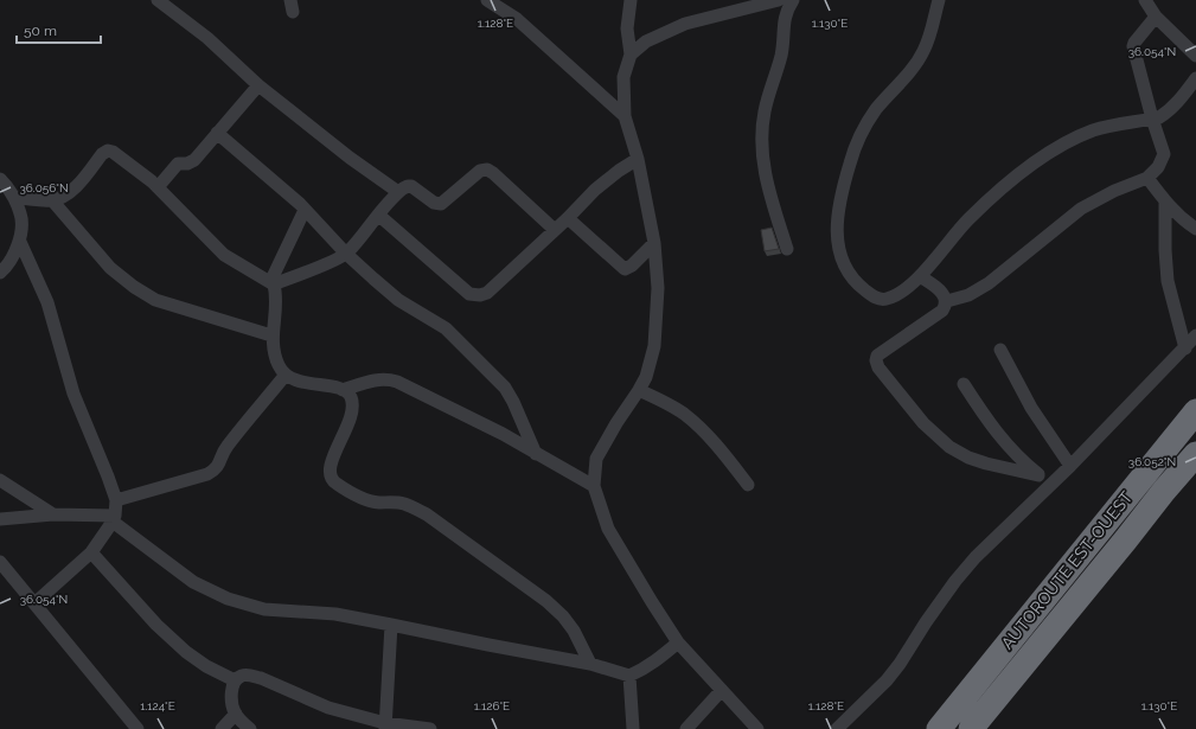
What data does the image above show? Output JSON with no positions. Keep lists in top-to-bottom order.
{
  "streets": {
    "highway": ["AUTOROUTE EST-OUEST"]
  },
  "scale_bar": "50 m",
  "coordinates": [
    "1.128°E",
    "1.130°E",
    "36.054°N",
    "36.056°N",
    "36.052°N",
    "1.124°E",
    "1.126°E"
  ]
}
